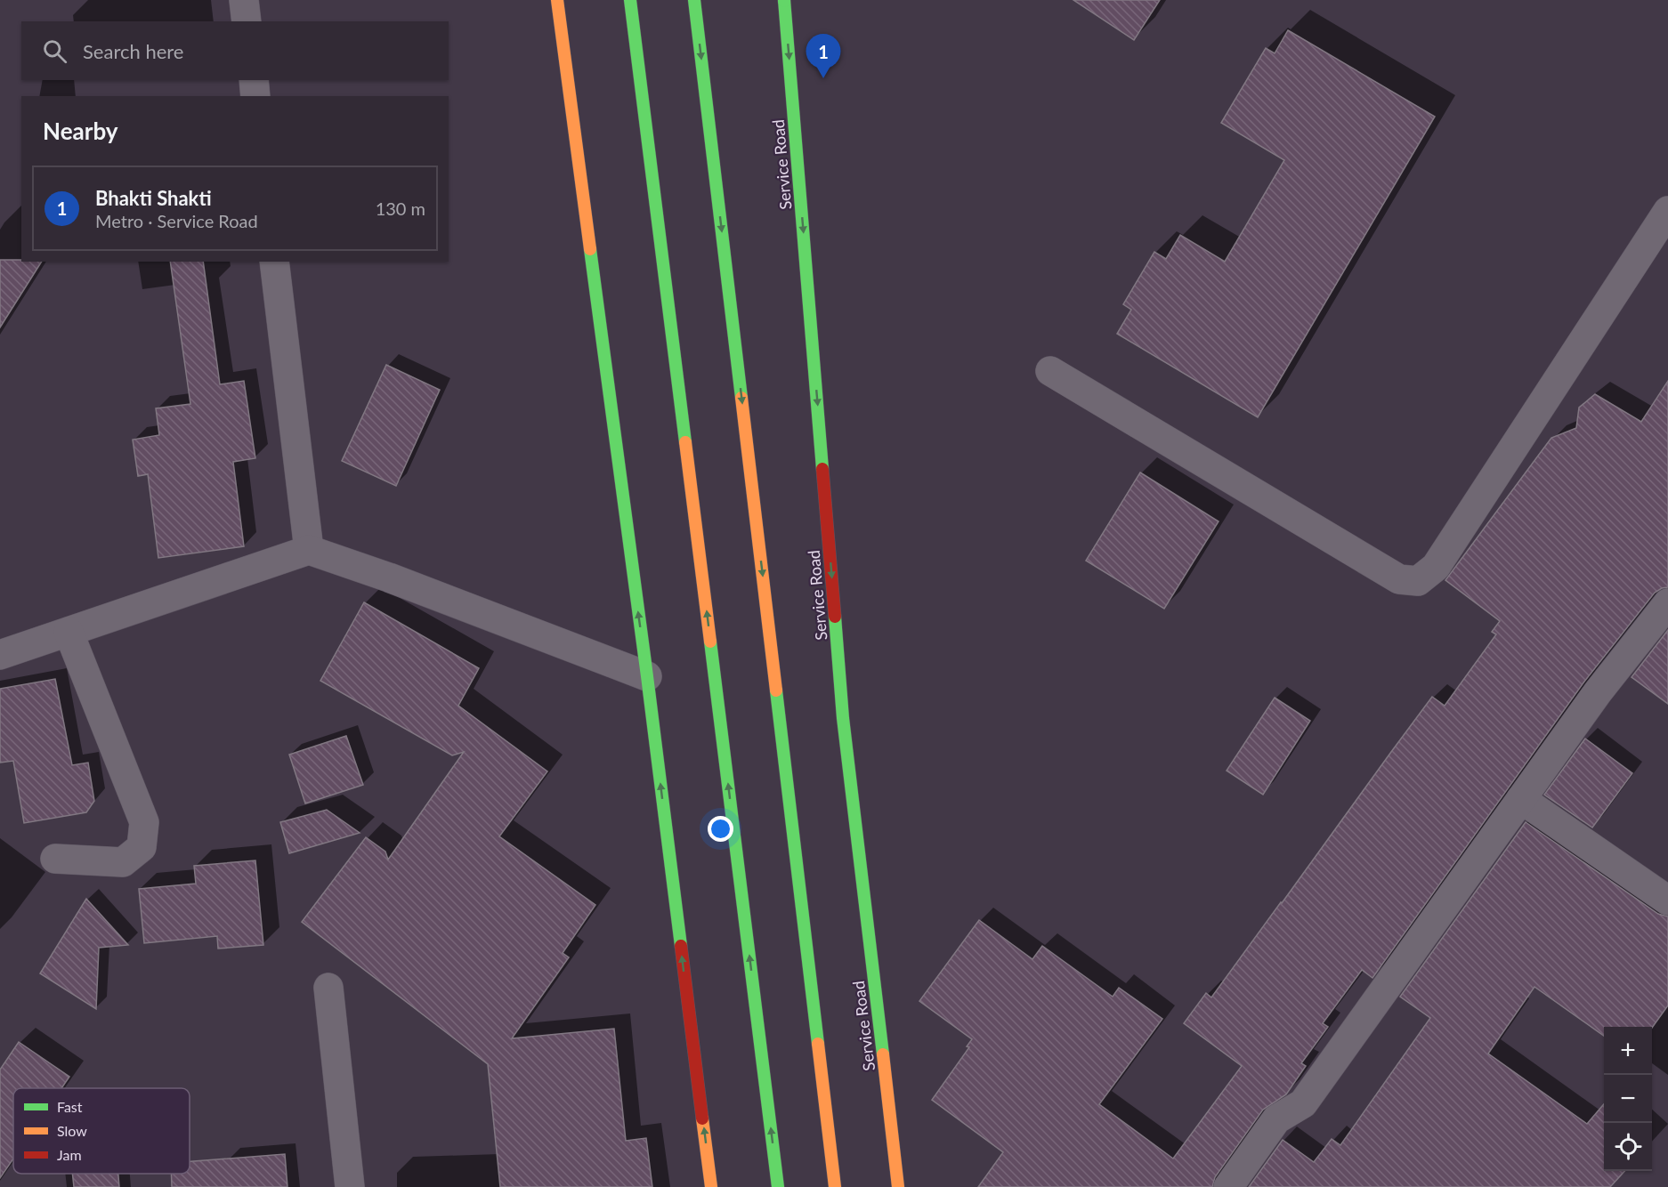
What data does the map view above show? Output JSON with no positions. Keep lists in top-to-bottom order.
{
  "streets": {
    "main road": ["Service Road"]
  },
  "legend": ["Fast", "Slow", "Jam"],
  "page": {
    "search": "Search here",
    "pins": "1",
    "heading": "Nearby",
    "list": [
      {
        "mark": "1",
        "name": "Bhakti Shakti",
        "note": "Metro · Service Road",
        "value": "130 m"
      }
    ],
    "map_buttons": ["+", "−"]
  }
}
